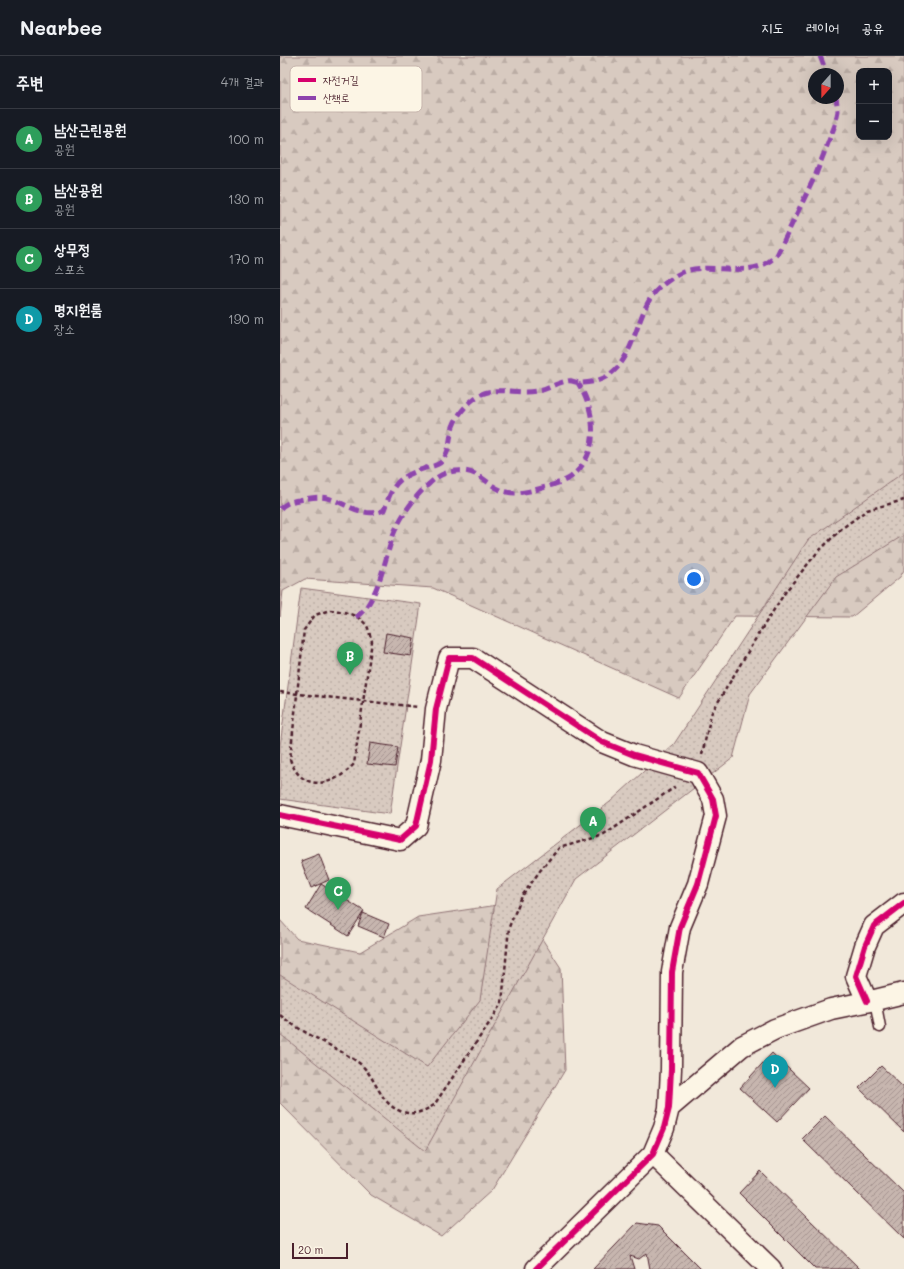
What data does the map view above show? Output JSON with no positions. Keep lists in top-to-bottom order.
{
  "legend": ["자전거길", "산책로"],
  "scale_bar": "20 m",
  "north": "bottom",
  "page": {
    "header": "Nearbee",
    "nav": ["지도", "레이어", "공유"],
    "heading": ["주변", "4개 결과"],
    "map_buttons": ["+", "−"],
    "list": [
      {
        "mark": "A",
        "name": "남산근린공원",
        "note": "공원",
        "value": "100 m"
      },
      {
        "mark": "B",
        "name": "남산공원",
        "note": "공원",
        "value": "130 m"
      },
      {
        "mark": "C",
        "name": "상무정",
        "note": "스포츠",
        "value": "170 m"
      },
      {
        "mark": "D",
        "name": "명지원룸",
        "note": "장소",
        "value": "190 m"
      }
    ],
    "pins": [
      "B",
      "A",
      "C",
      "D"
    ],
    "scale": "20 m"
  }
}
